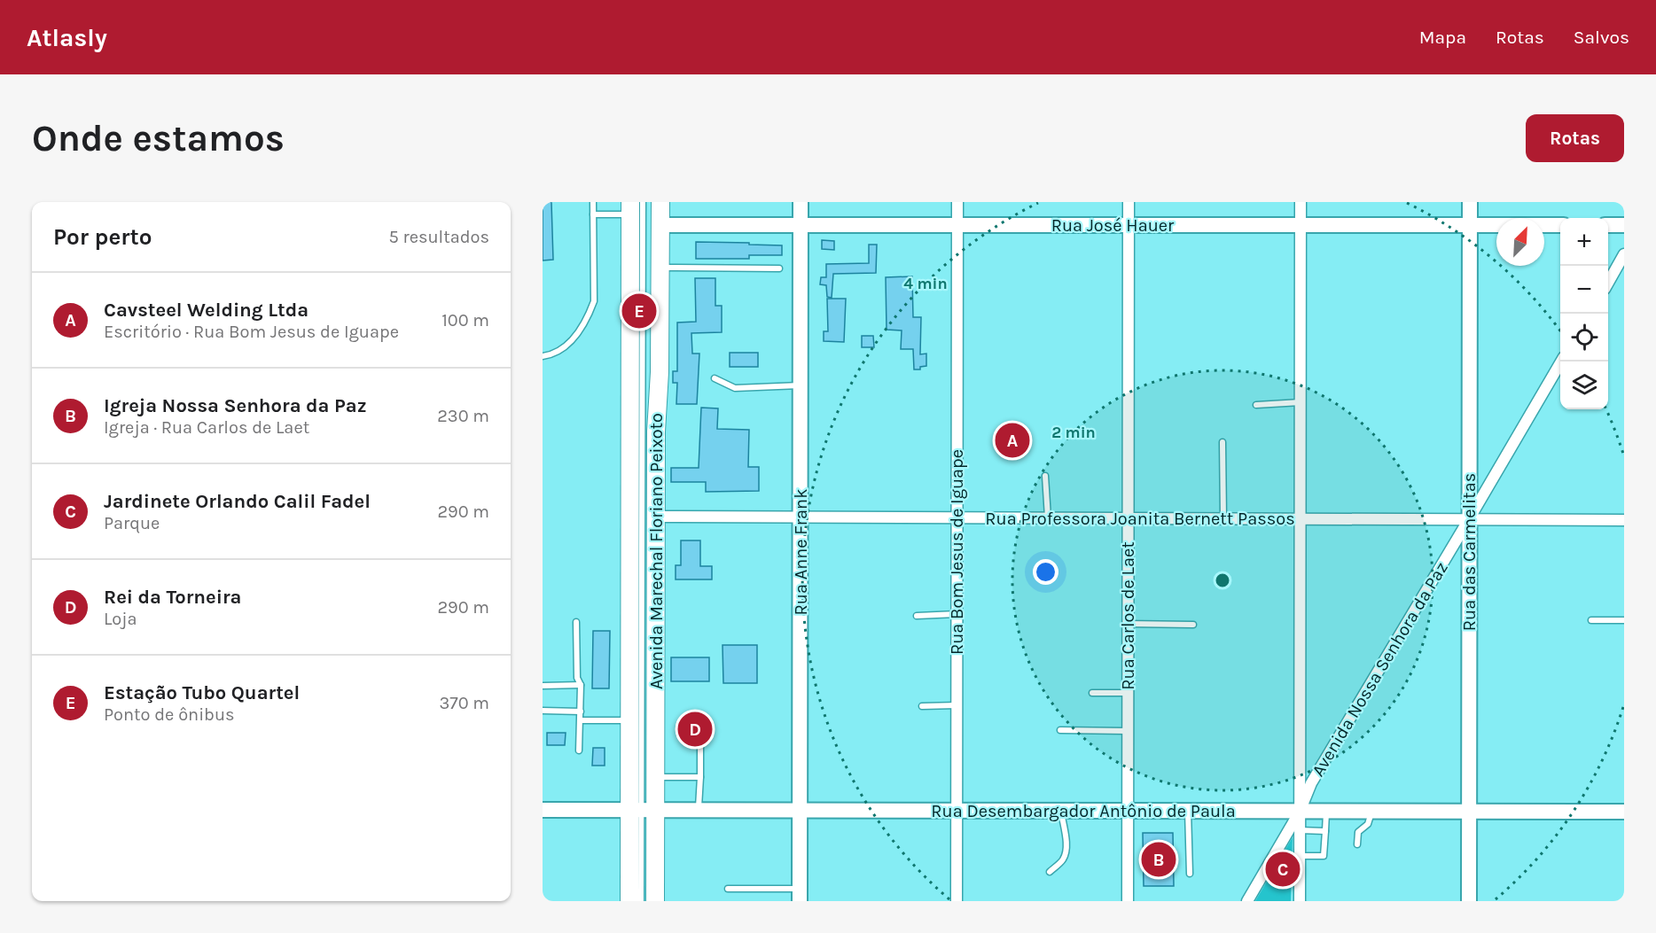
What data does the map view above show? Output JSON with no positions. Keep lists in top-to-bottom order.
{
  "streets": {
    "main road": [
      "Rua José Hauer",
      "Avenida Marechal Floriano Peixoto",
      "Rua Anne Frank",
      "Rua das Carmelitas",
      "Rua Desembargador Antônio de Paula"
    ],
    "street": [
      "Rua Professora Joanita Bernett Passos",
      "Rua Bom Jesus de Iguape",
      "Rua Carlos de Laet",
      "Avenida Nossa Senhora da Paz"
    ]
  },
  "crossings": [
    ["Rua José Hauer", "Avenida Marechal Floriano Peixoto"],
    ["Rua José Hauer", "Rua Anne Frank"],
    ["Rua José Hauer", "Rua Bom Jesus de Iguape"],
    ["Rua José Hauer", "Rua das Carmelitas"],
    ["Rua José Hauer", "Rua Carlos de Laet"],
    ["Rua Professora Joanita Bernett Passos", "Avenida Marechal Floriano Peixoto"],
    ["Rua Professora Joanita Bernett Passos", "Rua Anne Frank"],
    ["Rua Professora Joanita Bernett Passos", "Rua Bom Jesus de Iguape"],
    ["Rua Professora Joanita Bernett Passos", "Rua das Carmelitas"],
    ["Rua Professora Joanita Bernett Passos", "Rua Carlos de Laet"],
    ["Rua Professora Joanita Bernett Passos", "Avenida Nossa Senhora da Paz"],
    ["Avenida Marechal Floriano Peixoto", "Rua Desembargador Antônio de Paula"],
    ["Rua Anne Frank", "Rua Desembargador Antônio de Paula"],
    ["Rua Bom Jesus de Iguape", "Rua Desembargador Antônio de Paula"],
    ["Rua das Carmelitas", "Avenida Nossa Senhora da Paz"],
    ["Rua das Carmelitas", "Rua Desembargador Antônio de Paula"],
    ["Rua Carlos de Laet", "Rua Desembargador Antônio de Paula"],
    ["Avenida Nossa Senhora da Paz", "Rua Desembargador Antônio de Paula"]
  ],
  "north": "top right",
  "page": {
    "header": "Atlasly",
    "nav": ["Mapa", "Rotas", "Salvos"],
    "buttons": "Rotas",
    "title": "Onde estamos",
    "heading": ["Por perto", "5 resultados"],
    "map_buttons": ["+", "−"],
    "list": [
      {
        "mark": "A",
        "name": "Cavsteel Welding Ltda",
        "note": "Escritório · Rua Bom Jesus de Iguape",
        "value": "100 m"
      },
      {
        "mark": "B",
        "name": "Igreja Nossa Senhora da Paz",
        "note": "Igreja · Rua Carlos de Laet",
        "value": "230 m"
      },
      {
        "mark": "C",
        "name": "Jardinete Orlando Calil Fadel",
        "note": "Parque",
        "value": "290 m"
      },
      {
        "mark": "D",
        "name": "Rei da Torneira",
        "note": "Loja",
        "value": "290 m"
      },
      {
        "mark": "E",
        "name": "Estação Tubo Quartel",
        "note": "Ponto de ônibus",
        "value": "370 m"
      }
    ],
    "pins": [
      "E",
      "A",
      "D",
      "B",
      "C"
    ]
  },
  "rings": ["4 min", "2 min"]
}
